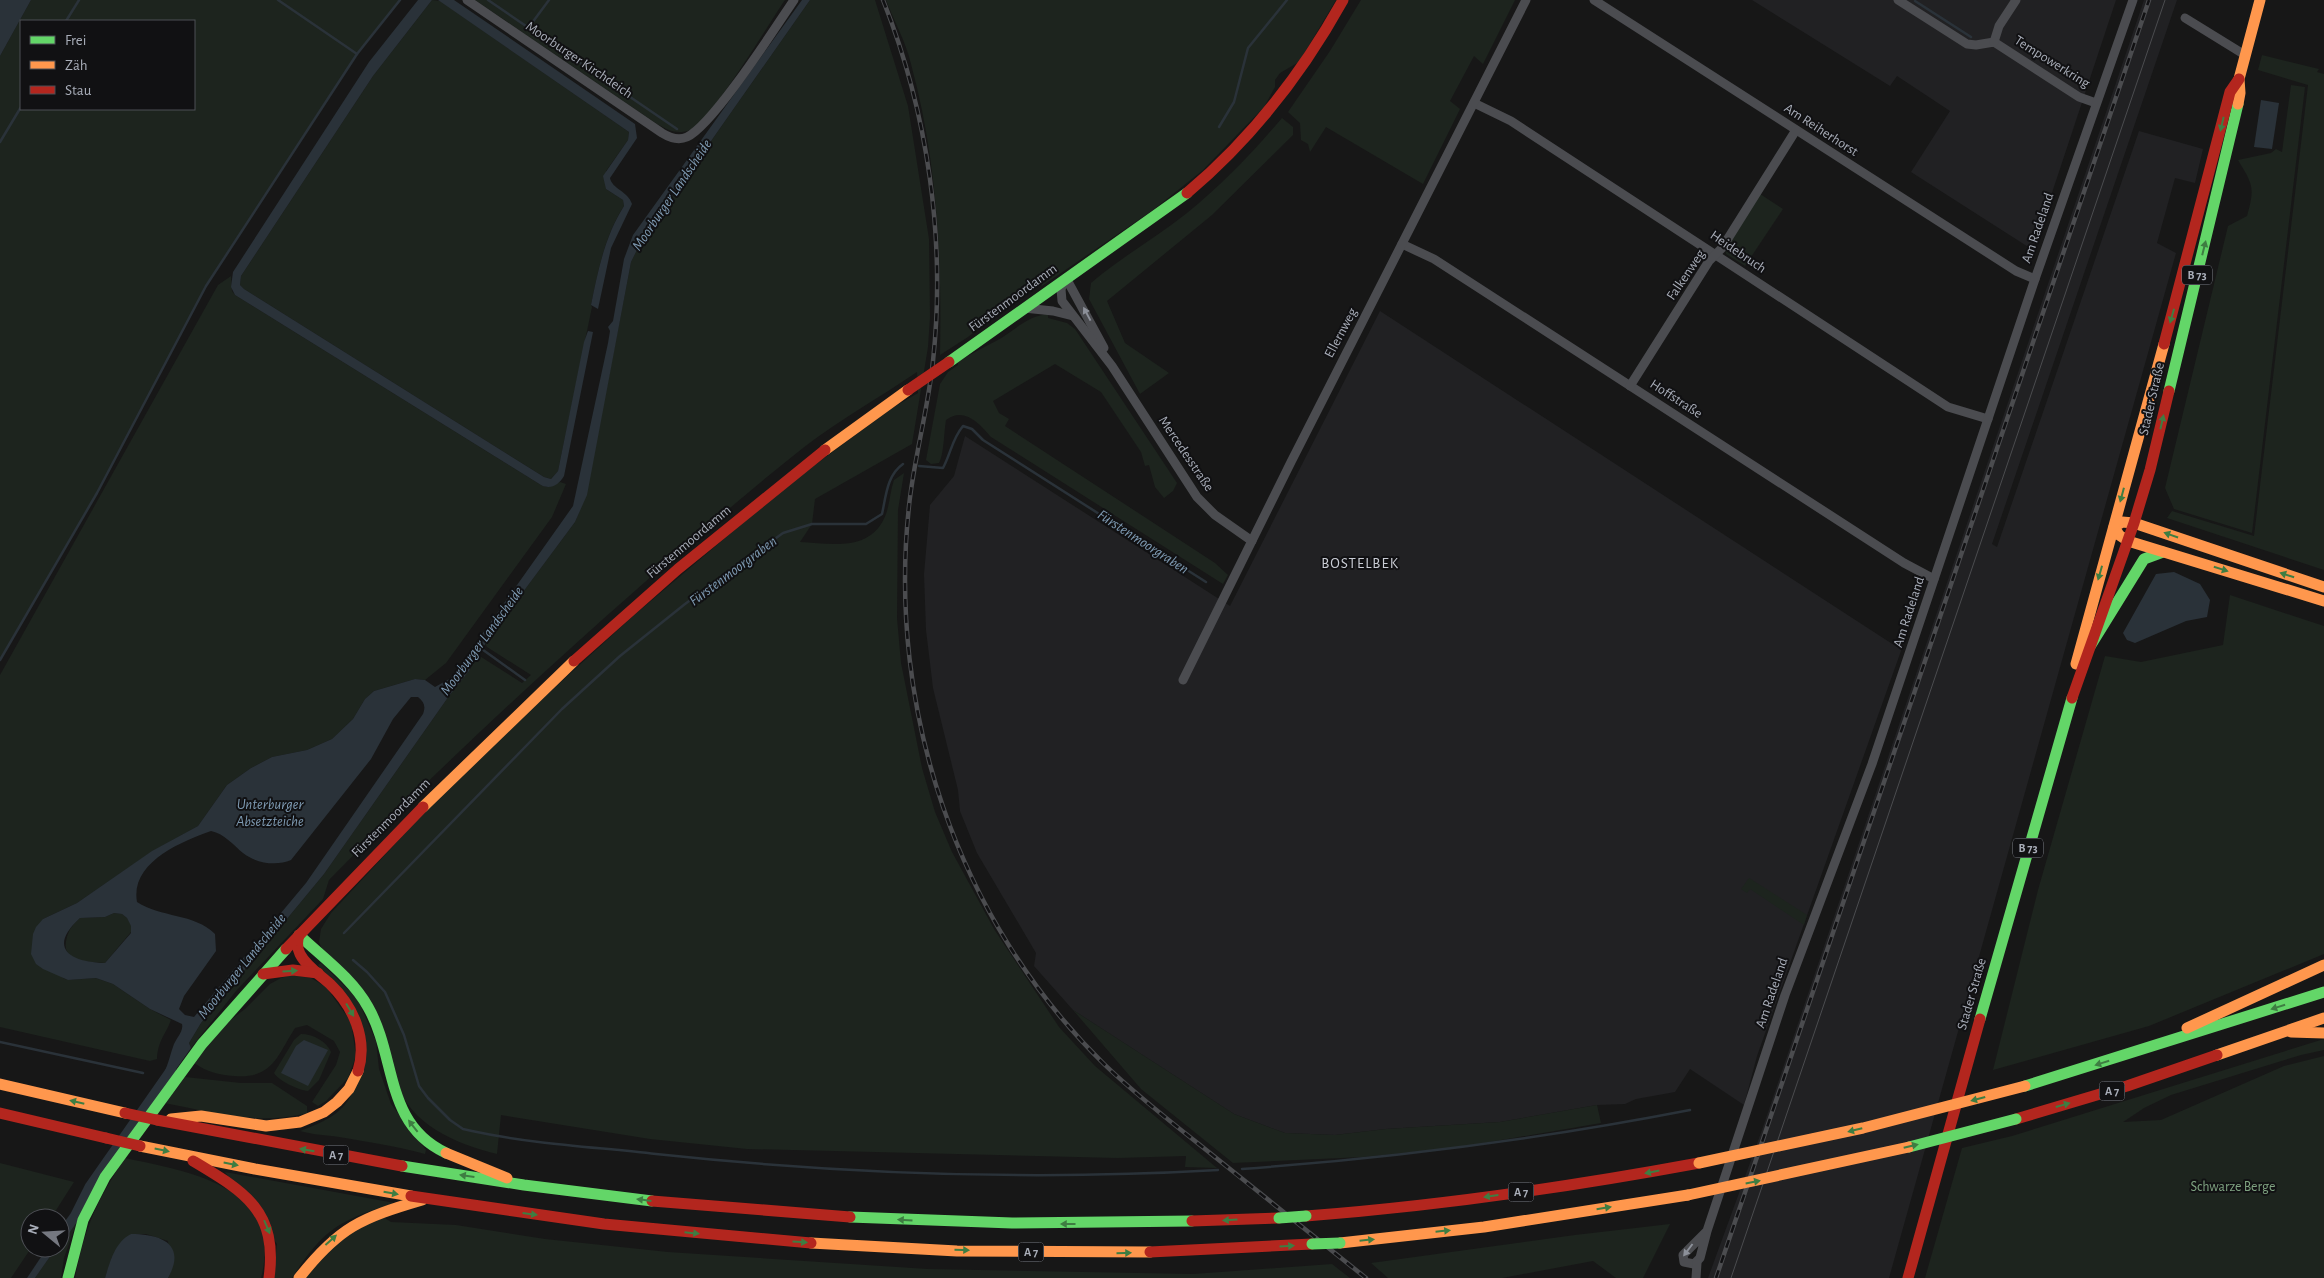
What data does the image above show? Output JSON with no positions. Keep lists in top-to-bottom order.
{
  "streets": {
    "main road": [
      "B 73",
      "Fürstenmoordamm",
      "Stader Straße",
      "A 7"
    ],
    "street": [
      "Moorburger Kirchdeich",
      "Tempowerkring",
      "Am Reiherhorst",
      "Am Radeland",
      "Heidebruch",
      "Falkenweg",
      "Ellernweg",
      "Hoffstraße",
      "Mercedesstraße"
    ]
  },
  "crossings": [
    ["Tempowerkring", "Am Radeland"],
    ["Am Reiherhorst", "Am Radeland"],
    ["Am Reiherhorst", "Falkenweg"],
    ["Am Radeland", "Heidebruch"],
    ["Am Radeland", "Hoffstraße"],
    ["Heidebruch", "Falkenweg"],
    ["Heidebruch", "Ellernweg"],
    ["Falkenweg", "Hoffstraße"],
    ["Fürstenmoordamm", "Mercedesstraße"],
    ["Ellernweg", "Hoffstraße"],
    ["Ellernweg", "Mercedesstraße"]
  ],
  "districts": ["BOSTELBEK"],
  "water": ["Moorburger Landscheide", "Fürstenmoorgraben", "Unterburger Absetzteiche"],
  "parks": ["Schwarze Berge"],
  "legend": ["Frei", "Zäh", "Stau"],
  "north": "left"
}
